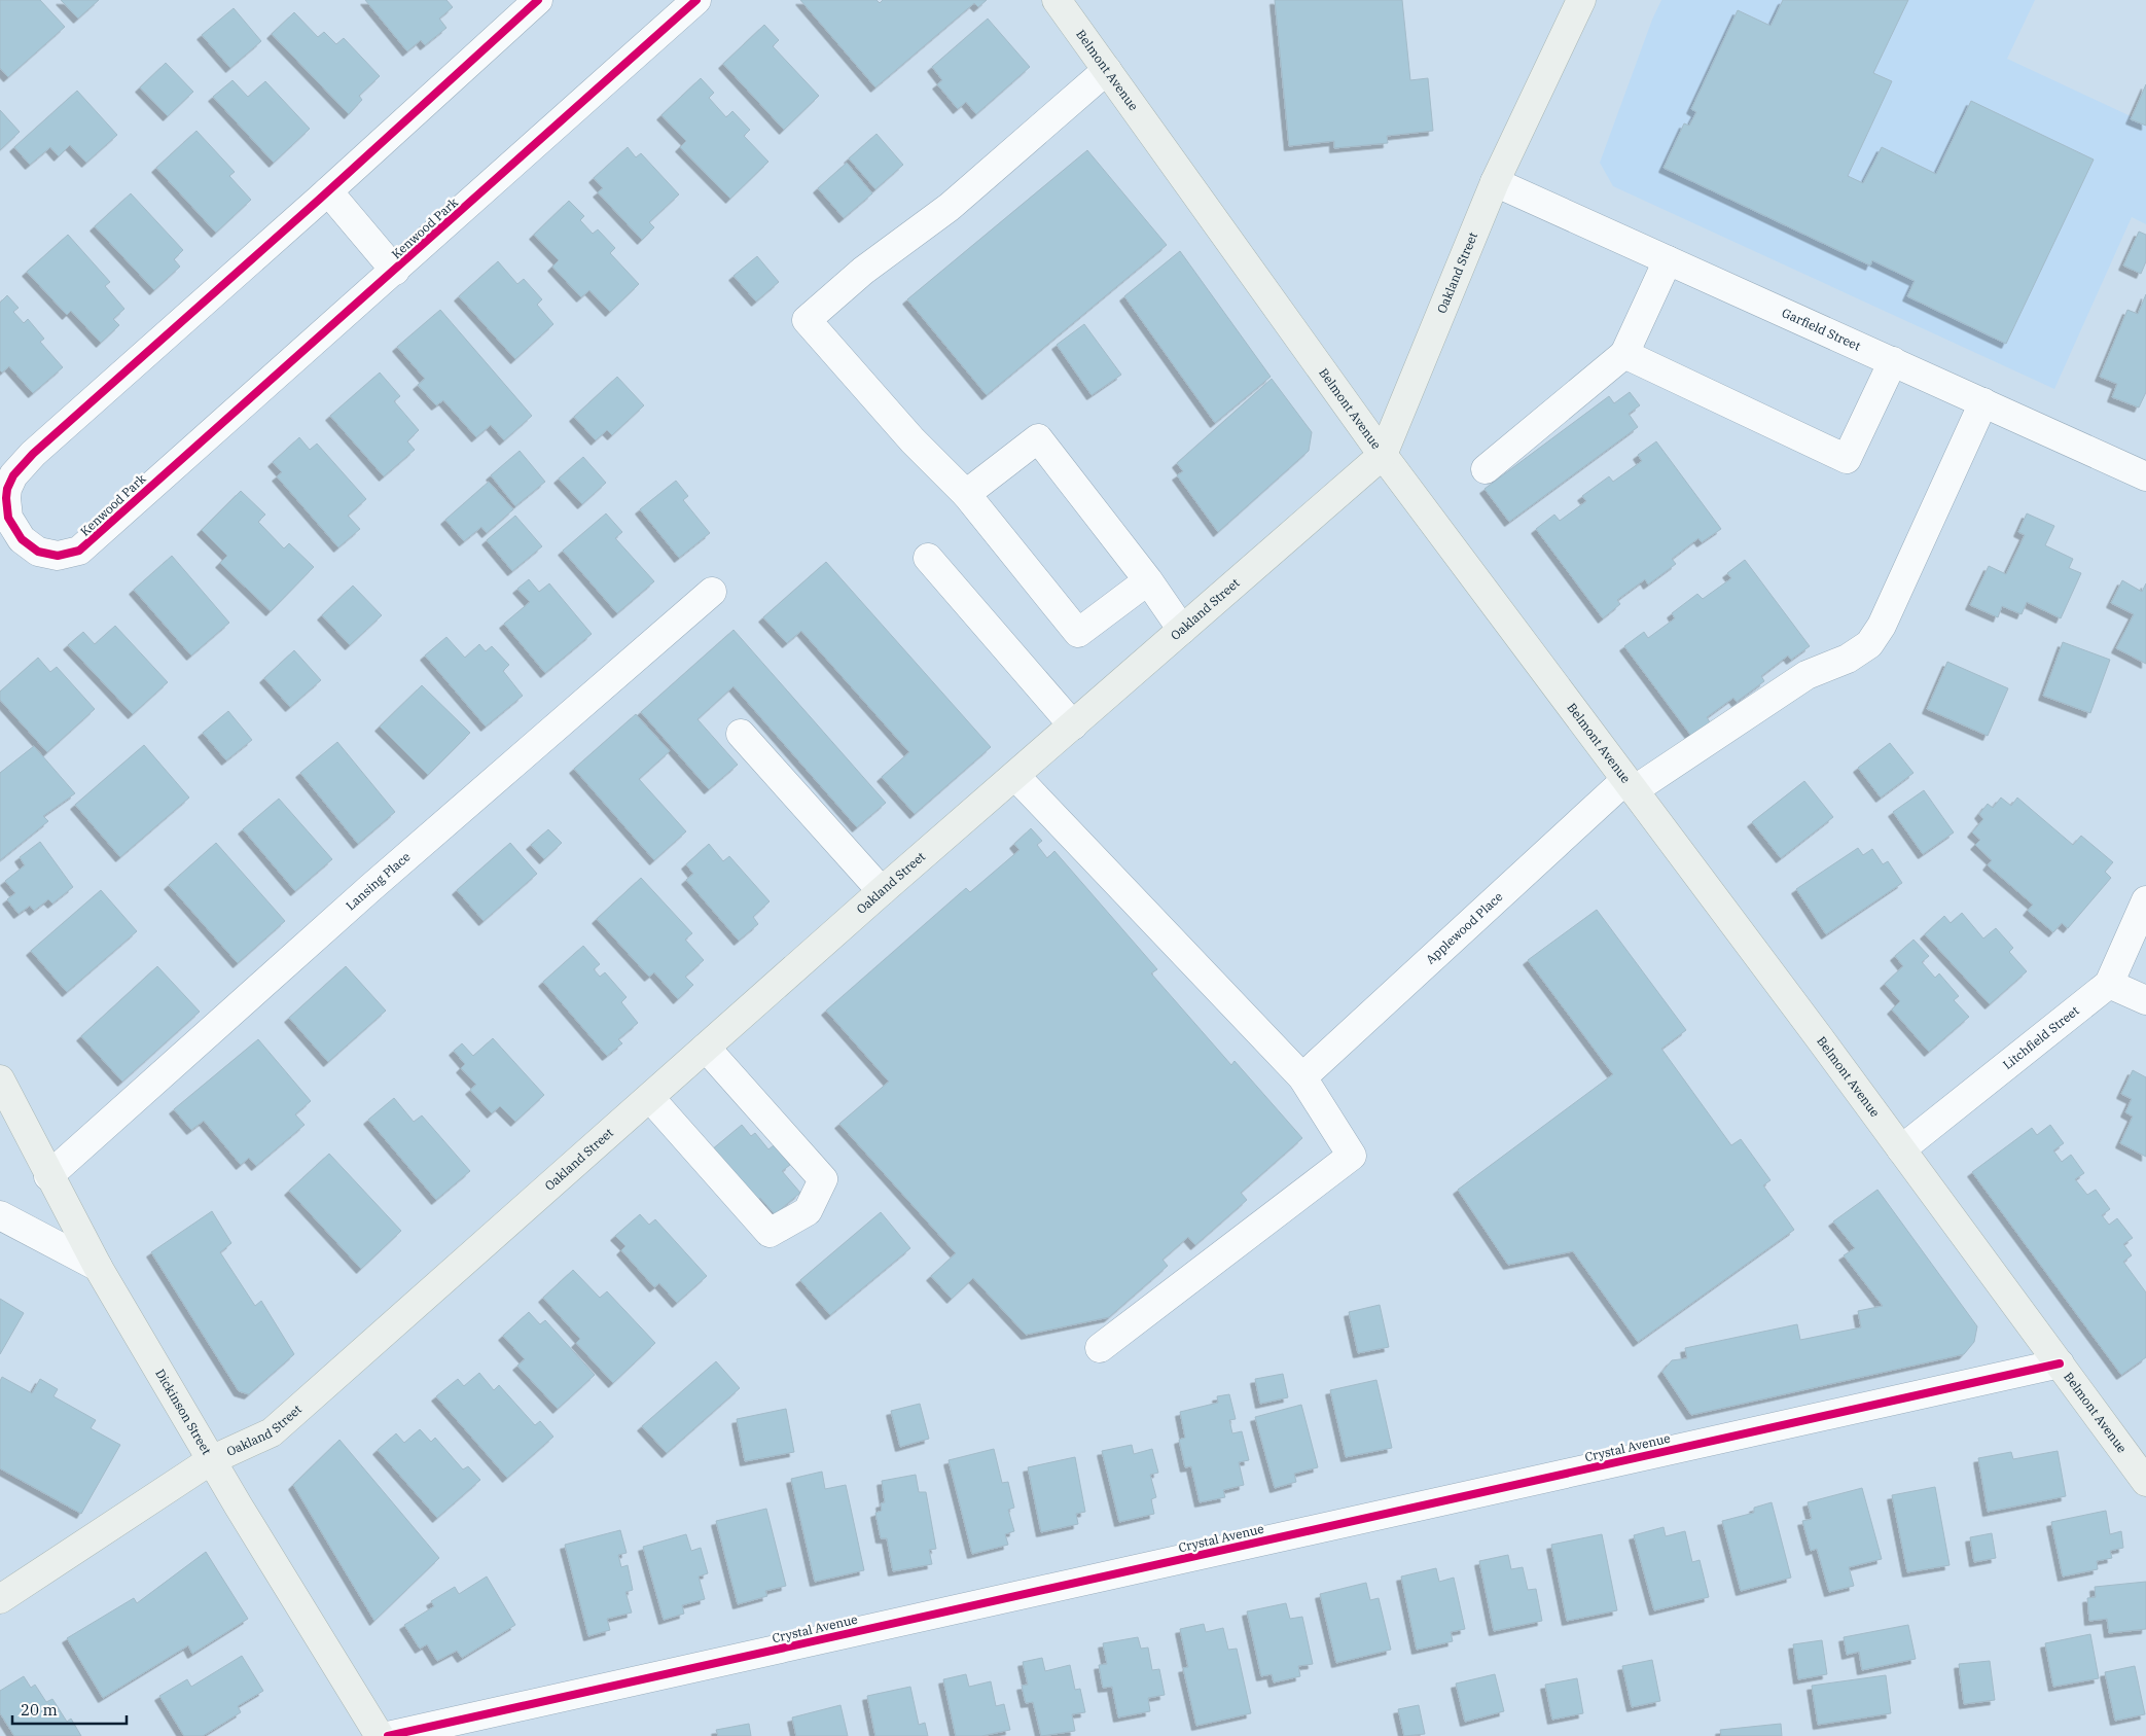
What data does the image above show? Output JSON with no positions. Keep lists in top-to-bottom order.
{
  "streets": {
    "main road": ["Belmont Avenue", "Oakland Street", "Dickinson Street"],
    "street": [
      "Kenwood Park",
      "Garfield Street",
      "Lansing Place",
      "Applewood Place",
      "Litchfield Street",
      "Crystal Avenue"
    ]
  },
  "crossings": [
    ["Belmont Avenue", "Oakland Street"],
    ["Belmont Avenue", "Applewood Place"],
    ["Belmont Avenue", "Litchfield Street"],
    ["Belmont Avenue", "Crystal Avenue"],
    ["Oakland Street", "Garfield Street"],
    ["Oakland Street", "Dickinson Street"],
    ["Garfield Street", "Applewood Place"],
    ["Lansing Place", "Dickinson Street"]
  ],
  "scale_bar": "20 m"
}
